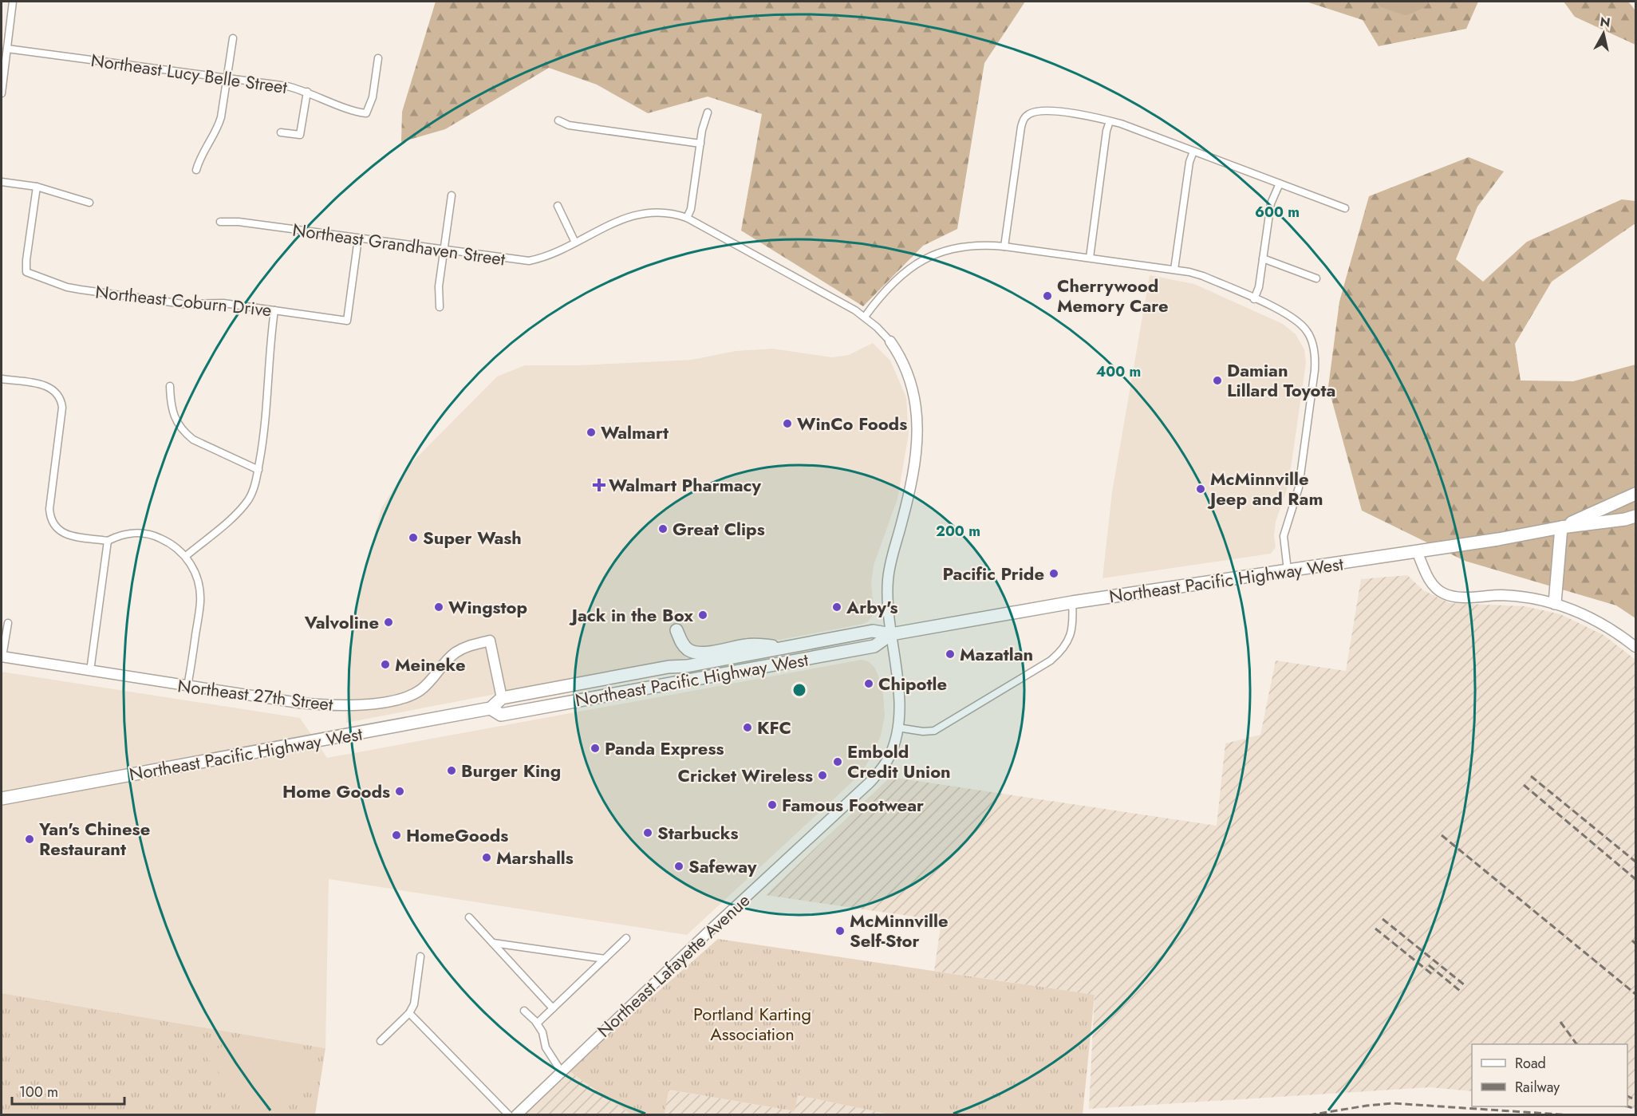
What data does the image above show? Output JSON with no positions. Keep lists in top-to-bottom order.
{
  "streets": {
    "highway": ["Northeast Pacific Highway West"],
    "street": [
      "Northeast Lucy Belle Street",
      "Northeast Grandhaven Street",
      "Northeast Coburn Drive",
      "Northeast 27th Street",
      "Northeast Lafayette Avenue"
    ]
  },
  "crossings": [
    ["Northeast Grandhaven Street", "Northeast Coburn Drive"],
    ["Northeast Grandhaven Street", "Northeast Lafayette Avenue"],
    ["Northeast Pacific Highway West", "Northeast 27th Street"],
    ["Northeast Pacific Highway West", "Northeast Lafayette Avenue"]
  ],
  "parks": ["Portland Karting Association"],
  "places": {
    "other": [
      "Cherrywood Memory Care",
      "Damian Lillard Toyota",
      "WinCo Foods",
      "Walmart",
      "McMinnville Jeep and Ram",
      "Great Clips",
      "Super Wash",
      "Pacific Pride",
      "Wingstop",
      "Arby's",
      "Jack in the Box",
      "Valvoline",
      "Mazatlan",
      "Meineke",
      "Chipotle",
      "KFC",
      "Panda Express",
      "Embold Credit Union",
      "Burger King",
      "Cricket Wireless",
      "Home Goods",
      "Famous Footwear",
      "Starbucks",
      "HomeGoods",
      "Yan's Chinese Restaurant",
      "Marshalls",
      "Safeway",
      "McMinnville Self-Stor"
    ],
    "health": ["Walmart Pharmacy"]
  },
  "legend": ["Road", "Railway"],
  "scale_bar": "100 m",
  "north": "top",
  "rings": ["600 m", "400 m", "200 m"]
}
